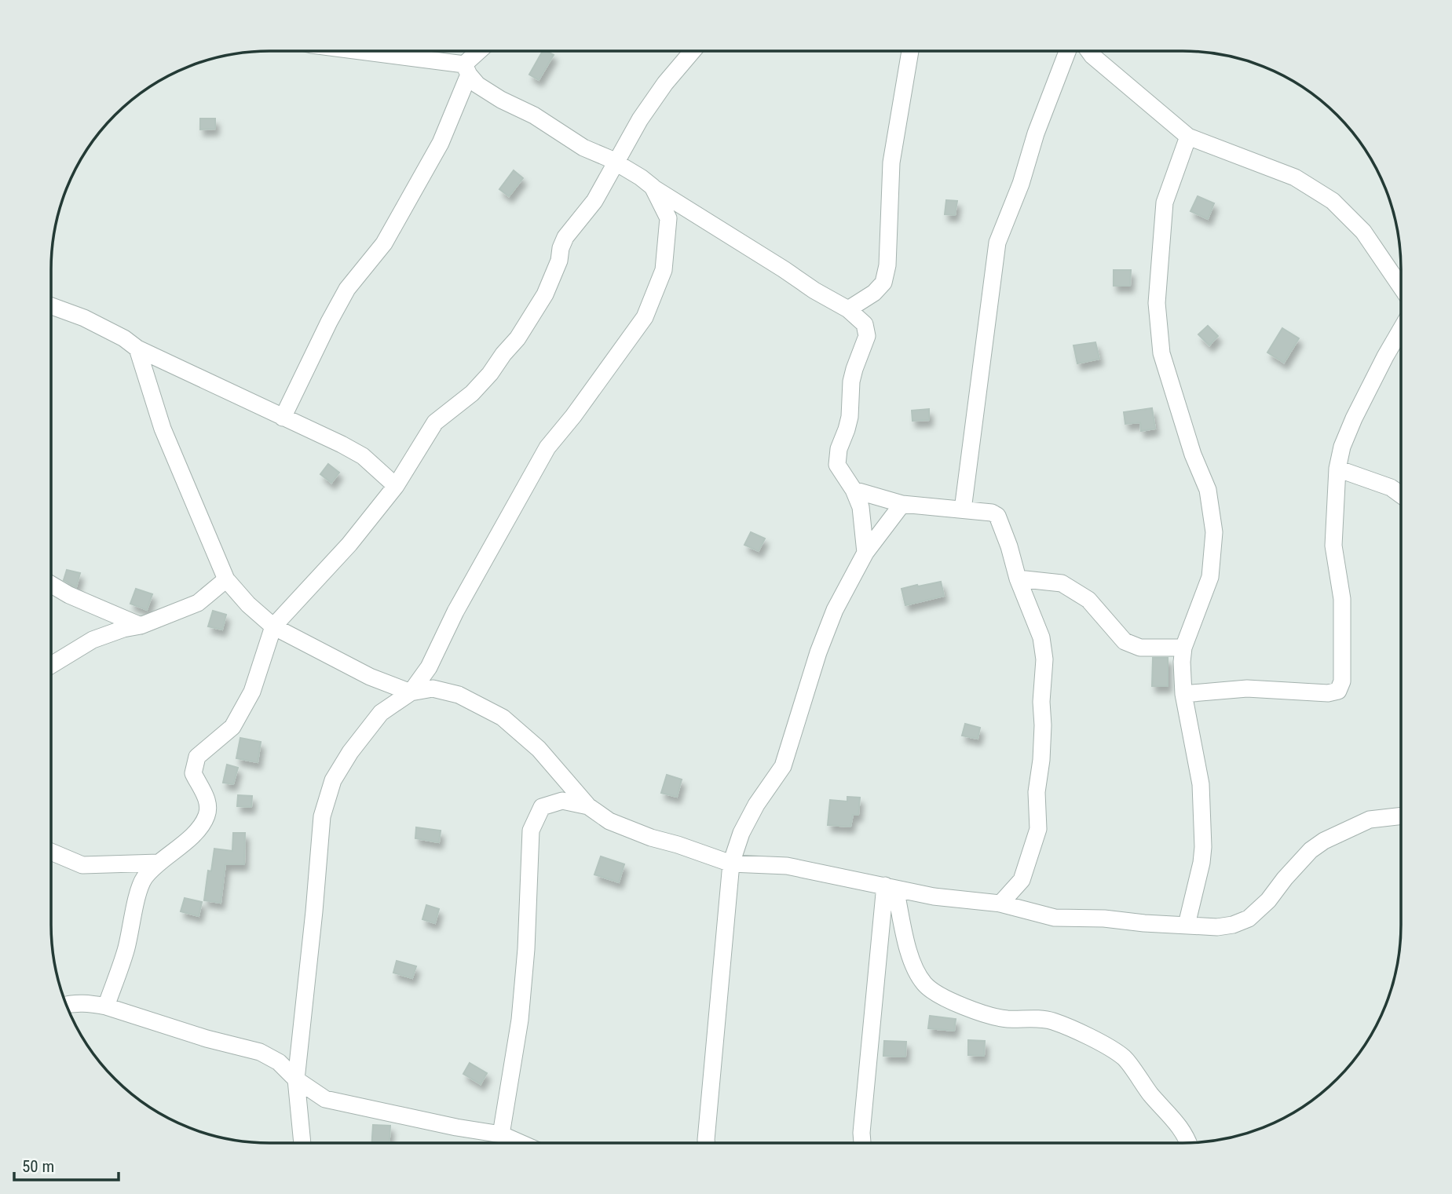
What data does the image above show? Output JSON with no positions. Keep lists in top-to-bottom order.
{
  "scale_bar": "50 m"
}
